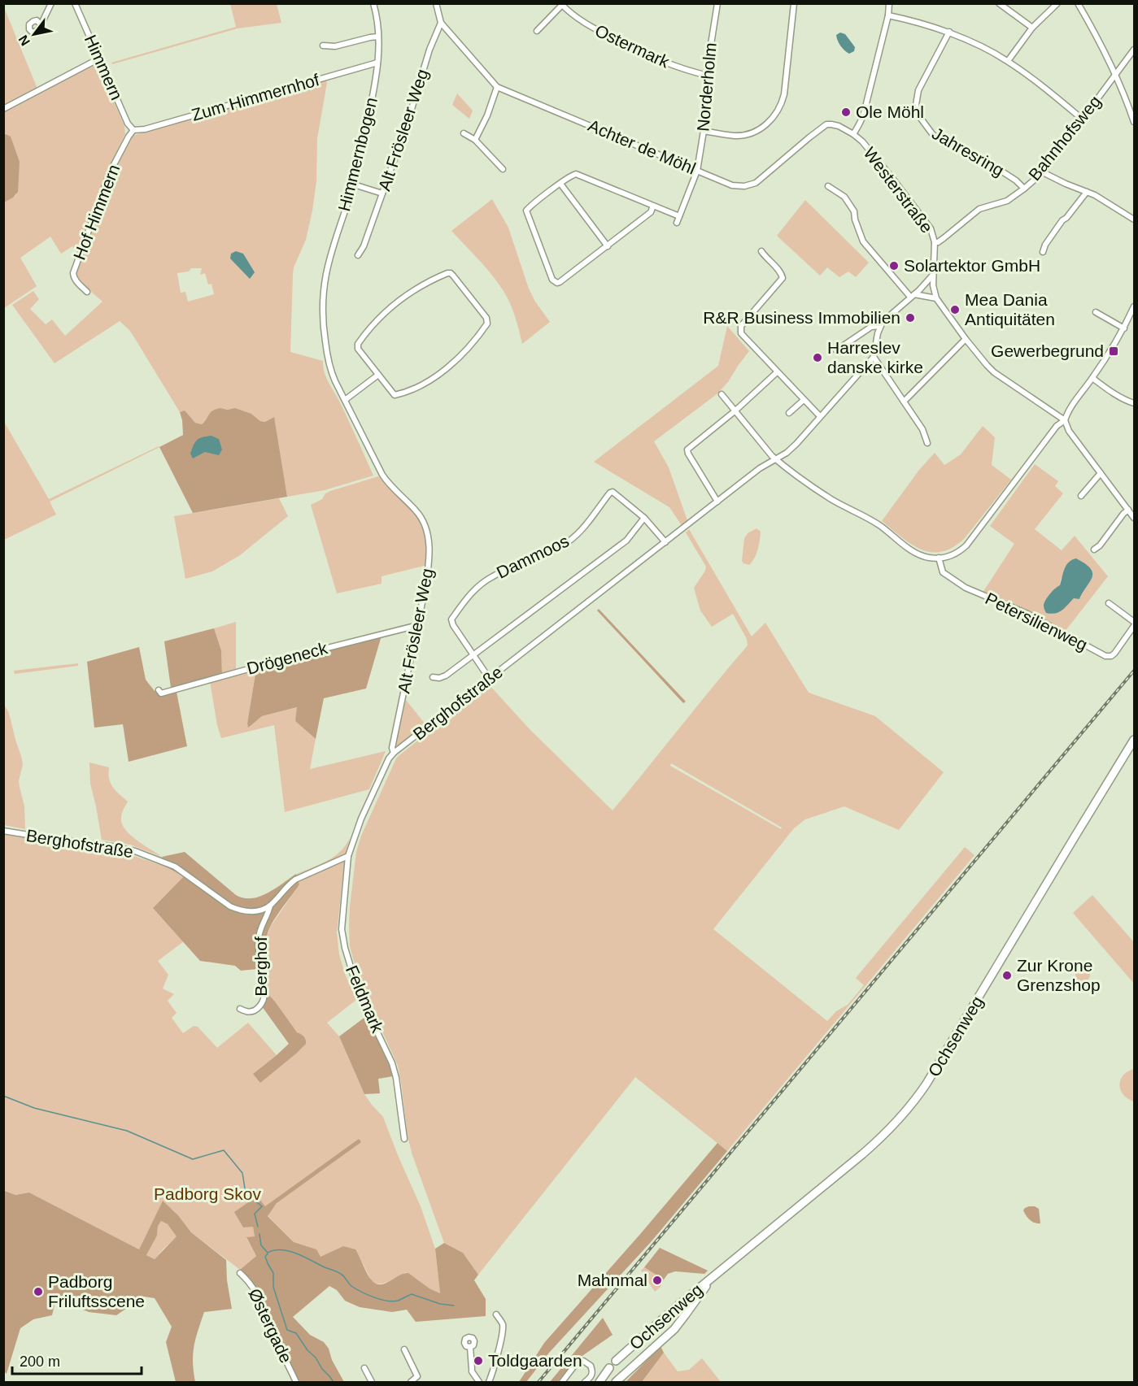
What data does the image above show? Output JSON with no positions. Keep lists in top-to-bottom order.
{
  "streets": {
    "main road": ["Ochsenweg"],
    "street": [
      "Ostermark",
      "Himmern",
      "Norderholm",
      "Zum Himmernhof",
      "Alt Frösleer Weg",
      "Bahnhofsweg",
      "Achter de Möhl",
      "Jahresring",
      "Himmernbogen",
      "Westerstraße",
      "Hof Himmern",
      "Dammoos",
      "Petersilienweg",
      "Drögeneck",
      "Berghofstraße",
      "Berghof",
      "Feldmark",
      "Østergade"
    ]
  },
  "crossings": [
    ["Ostermark", "Norderholm"],
    ["Himmern", "Zum Himmernhof"],
    ["Himmern", "Hof Himmern"],
    ["Norderholm", "Achter de Möhl"],
    ["Zum Himmernhof", "Himmernbogen"],
    ["Zum Himmernhof", "Hof Himmern"],
    ["Alt Frösleer Weg", "Achter de Möhl"],
    ["Alt Frösleer Weg", "Himmernbogen"],
    ["Alt Frösleer Weg", "Drögeneck"],
    ["Alt Frösleer Weg", "Berghofstraße"],
    ["Bahnhofsweg", "Jahresring"],
    ["Bahnhofsweg", "Westerstraße"],
    ["Achter de Möhl", "Westerstraße"],
    ["Dammoos", "Berghofstraße"],
    ["Berghofstraße", "Berghof"],
    ["Berghofstraße", "Feldmark"]
  ],
  "parks": ["Padborg Skov"],
  "places": {
    "other": [
      "Ole Möhl",
      "Solartektor GmbH",
      "Mea Dania Antiquitäten",
      "R&R Business Immobilien",
      "Harreslev danske kirke",
      "Zur Krone Grenzshop",
      "Mahnmal",
      "Padborg Friluftsscene",
      "Toldgaarden"
    ],
    "transit": ["Gewerbegrund"]
  },
  "scale_bar": "200 m",
  "north": "bottom left"
}
